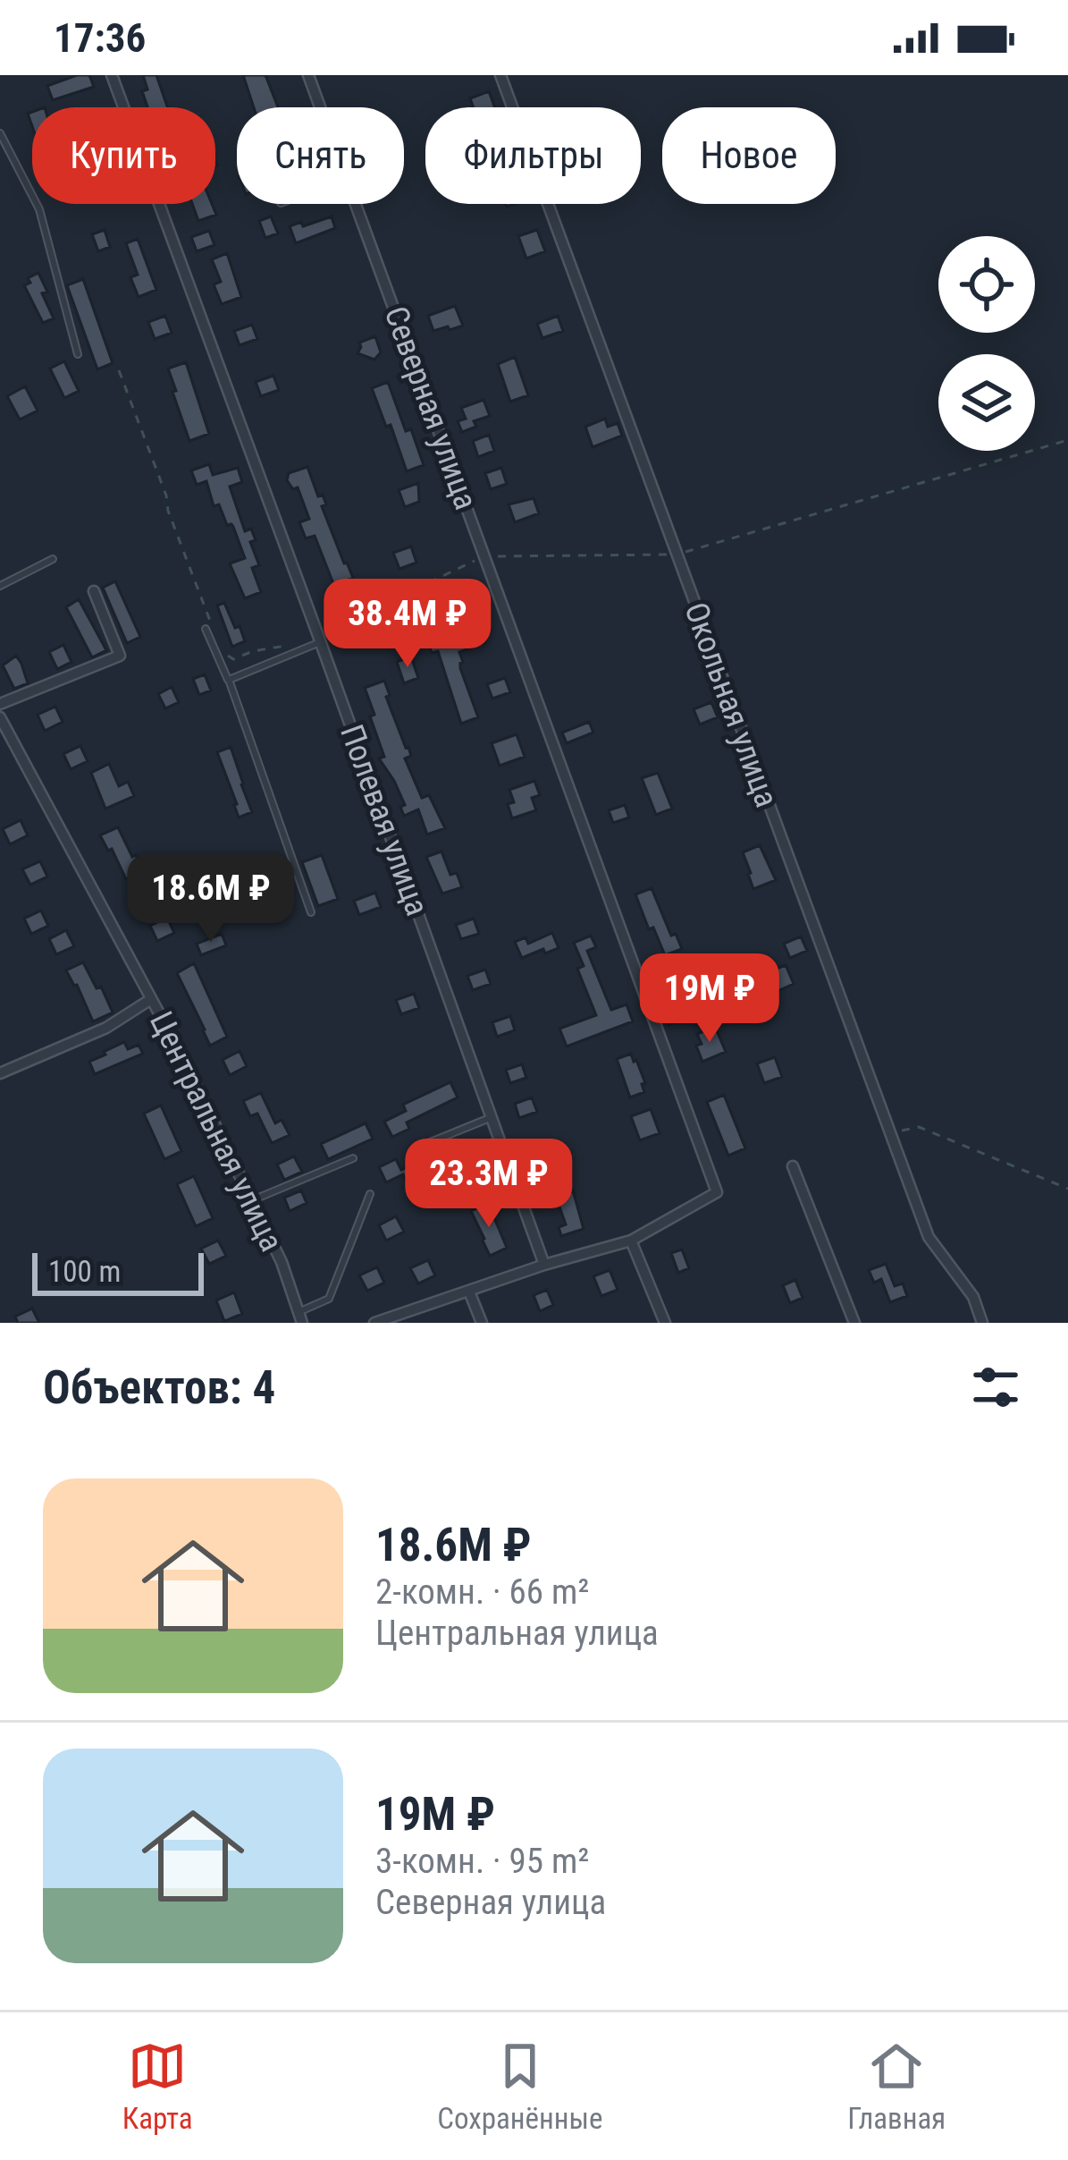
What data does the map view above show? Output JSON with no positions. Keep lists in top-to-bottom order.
{
  "streets": {
    "street": [
      "Северная улица",
      "Окольная улица",
      "Полевая улица",
      "Центральная улица"
    ]
  },
  "scale_bar": "100 m",
  "page": {
    "status": "17:36",
    "chip": [
      "Купить",
      "Снять",
      "Фильтры",
      "Новое"
    ],
    "price": [
      "38.4M ₽",
      "18.6M ₽",
      "19M ₽",
      "23.3M ₽"
    ],
    "scale": "100 m",
    "heading": "Объектов: 4",
    "list": [
      {
        "name": "18.6M ₽",
        "note": "2-комн. · 66 m² · Центральная улица"
      },
      {
        "name": "19M ₽",
        "note": "3-комн. · 95 m² · Северная улица"
      }
    ],
    "tabs": ["Карта", "Сохранённые", "Главная"]
  }
}
